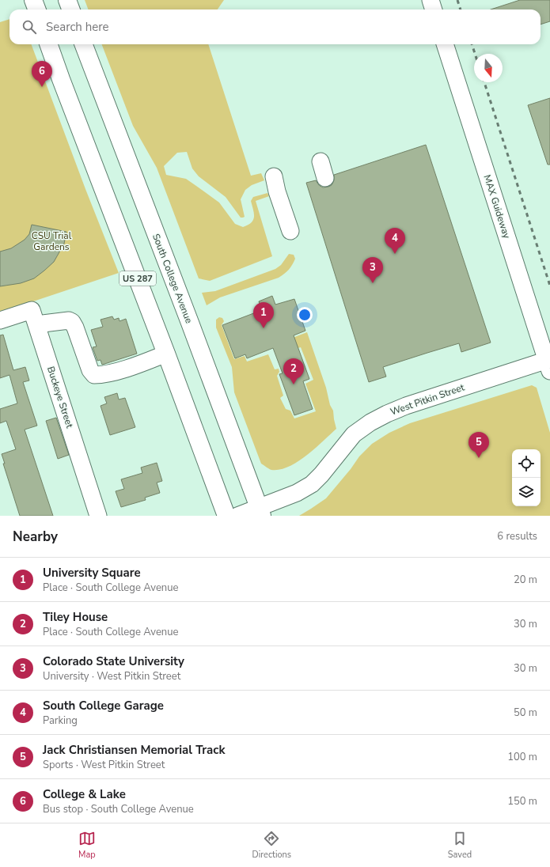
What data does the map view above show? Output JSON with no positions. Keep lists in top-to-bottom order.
{
  "streets": {
    "highway": ["US 287", "South College Avenue"],
    "street": ["MAX Guideway", "Buckeye Street", "West Pitkin Street"]
  },
  "crossings": [
    ["MAX Guideway", "West Pitkin Street"],
    ["South College Avenue", "West Pitkin Street"]
  ],
  "parks": ["CSU Trial Gardens"],
  "north": "bottom",
  "page": {
    "search": "Search here",
    "pins": [
      "6",
      "4",
      "3",
      "1",
      "2",
      "5"
    ],
    "heading": ["Nearby", "6 results"],
    "list": [
      {
        "mark": "1",
        "name": "University Square",
        "note": "Place · South College Avenue",
        "value": "20 m"
      },
      {
        "mark": "2",
        "name": "Tiley House",
        "note": "Place · South College Avenue",
        "value": "30 m"
      },
      {
        "mark": "3",
        "name": "Colorado State University",
        "note": "University · West Pitkin Street",
        "value": "30 m"
      },
      {
        "mark": "4",
        "name": "South College Garage",
        "note": "Parking",
        "value": "50 m"
      },
      {
        "mark": "5",
        "name": "Jack Christiansen Memorial Track",
        "note": "Sports · West Pitkin Street",
        "value": "100 m"
      },
      {
        "mark": "6",
        "name": "College & Lake",
        "note": "Bus stop · South College Avenue",
        "value": "150 m"
      }
    ],
    "nav": ["Map", "Directions", "Saved"]
  }
}
